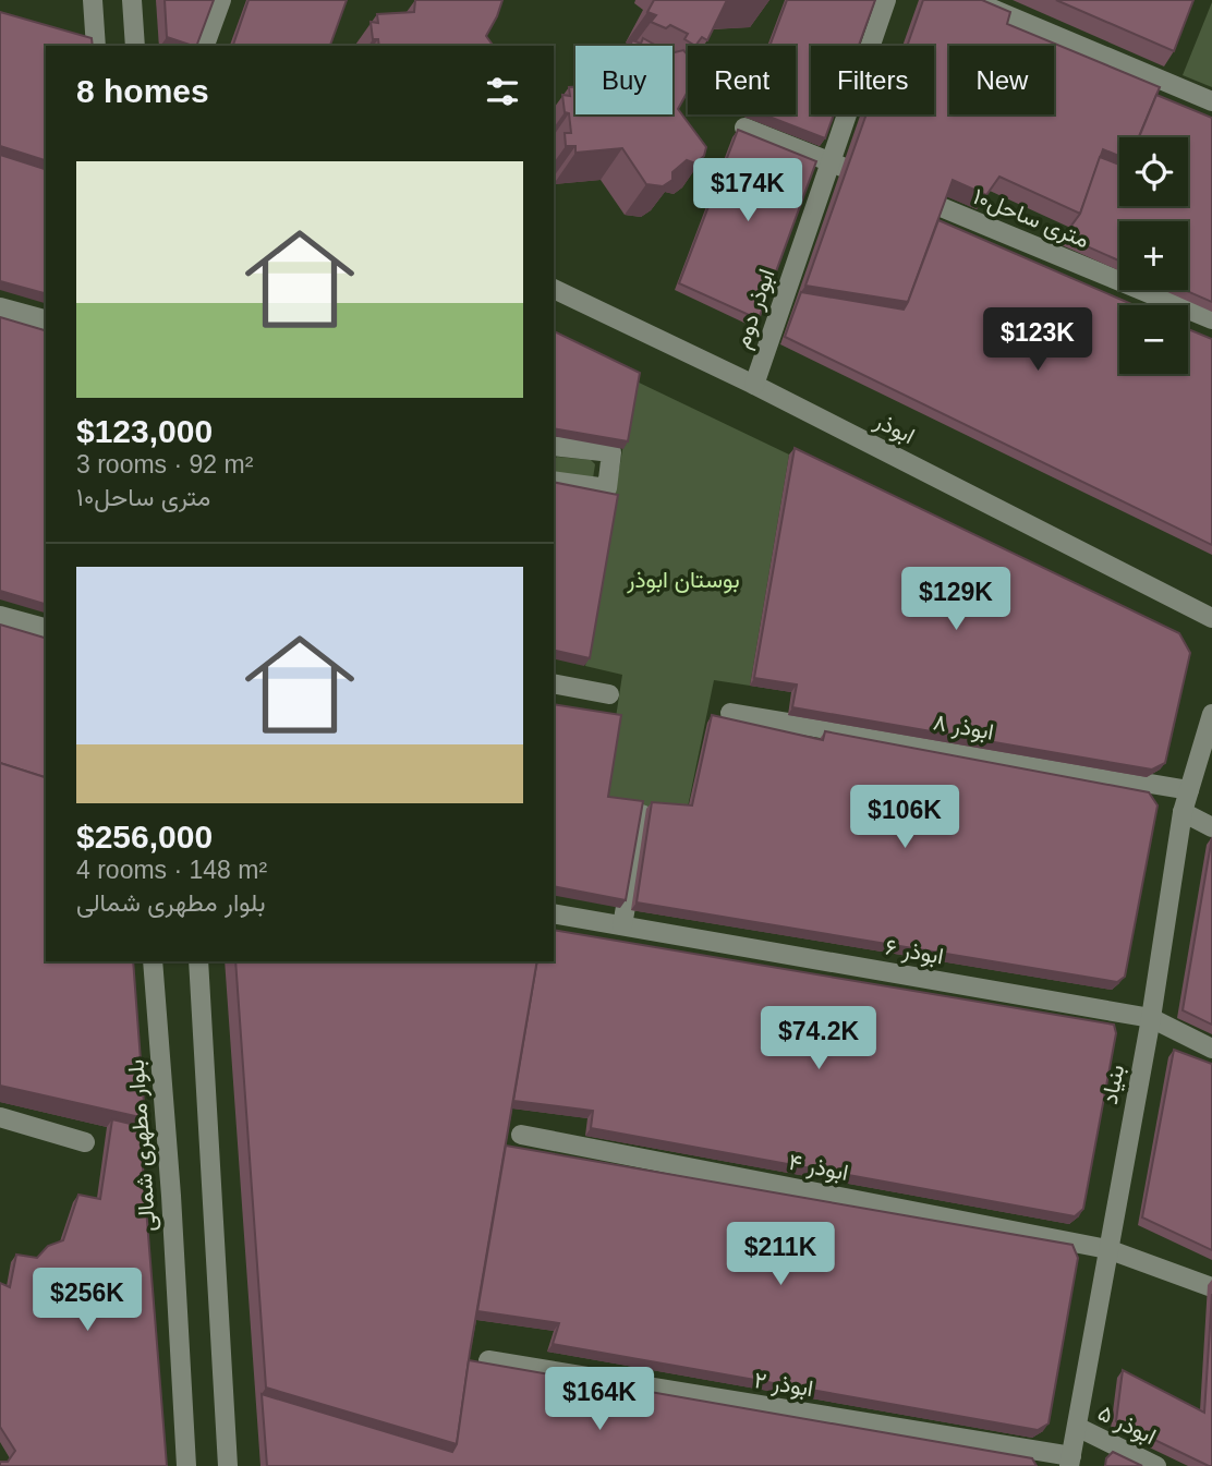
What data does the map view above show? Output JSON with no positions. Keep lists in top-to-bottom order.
{
  "streets": {
    "street": [
      "۱۰متری ساحل",
      "ابوذر دوم",
      "ابوذر",
      "ابوذر ۸",
      "ابوذر ۶",
      "بنیاد",
      "بلوار مطهری شمالی",
      "ابوذر ۴",
      "ابوذر ۲",
      "ابوذر ۵"
    ]
  },
  "crossings": [
    ["۱۰متری ساحل", "ابوذر دوم"],
    ["ابوذر دوم", "ابوذر"],
    ["ابوذر ۸", "بنیاد"],
    ["ابوذر ۶", "بنیاد"],
    ["بنیاد", "ابوذر ۴"],
    ["بنیاد", "ابوذر ۲"],
    ["بنیاد", "ابوذر ۵"]
  ],
  "parks": ["بوستان ابوذر"],
  "page": {
    "chip": [
      "Buy",
      "Rent",
      "Filters",
      "New"
    ],
    "heading": "8 homes",
    "map_buttons": ["+", "−"],
    "list": [
      {
        "name": "$123,000",
        "note": "3 rooms · 92 m² · ۱۰متری ساحل"
      },
      {
        "name": "$256,000",
        "note": "4 rooms · 148 m² · بلوار مطهری شمالی"
      }
    ],
    "price": [
      "$174K",
      "$123K",
      "$129K",
      "$106K",
      "$74.2K",
      "$211K",
      "$256K",
      "$164K"
    ]
  }
}
